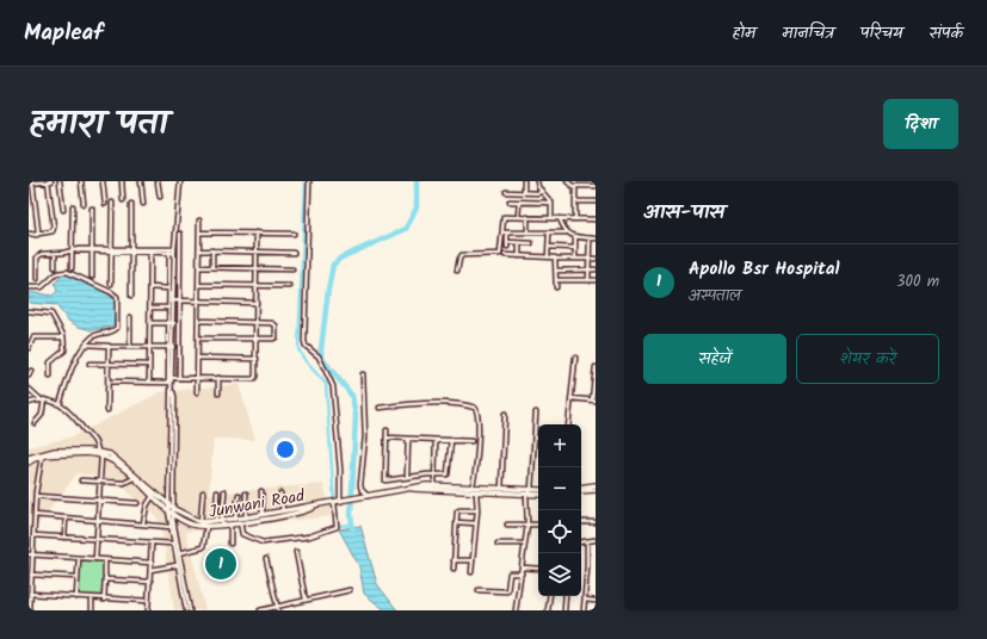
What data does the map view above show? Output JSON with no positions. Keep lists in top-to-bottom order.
{
  "streets": {
    "main road": ["Junwani Road"]
  },
  "page": {
    "header": "Mapleaf",
    "nav": [
      "होम",
      "मानचित्र",
      "परिचय",
      "संपर्क"
    ],
    "title": "हमारा पता",
    "buttons": [
      "दिशा",
      ["सहेजें", "शेयर करें"]
    ],
    "heading": "आस-पास",
    "list": [
      {
        "mark": "1",
        "name": "Apollo Bsr Hospital",
        "note": "अस्पताल",
        "value": "300 m"
      }
    ],
    "map_buttons": ["+", "−"],
    "pins": "1"
  }
}
